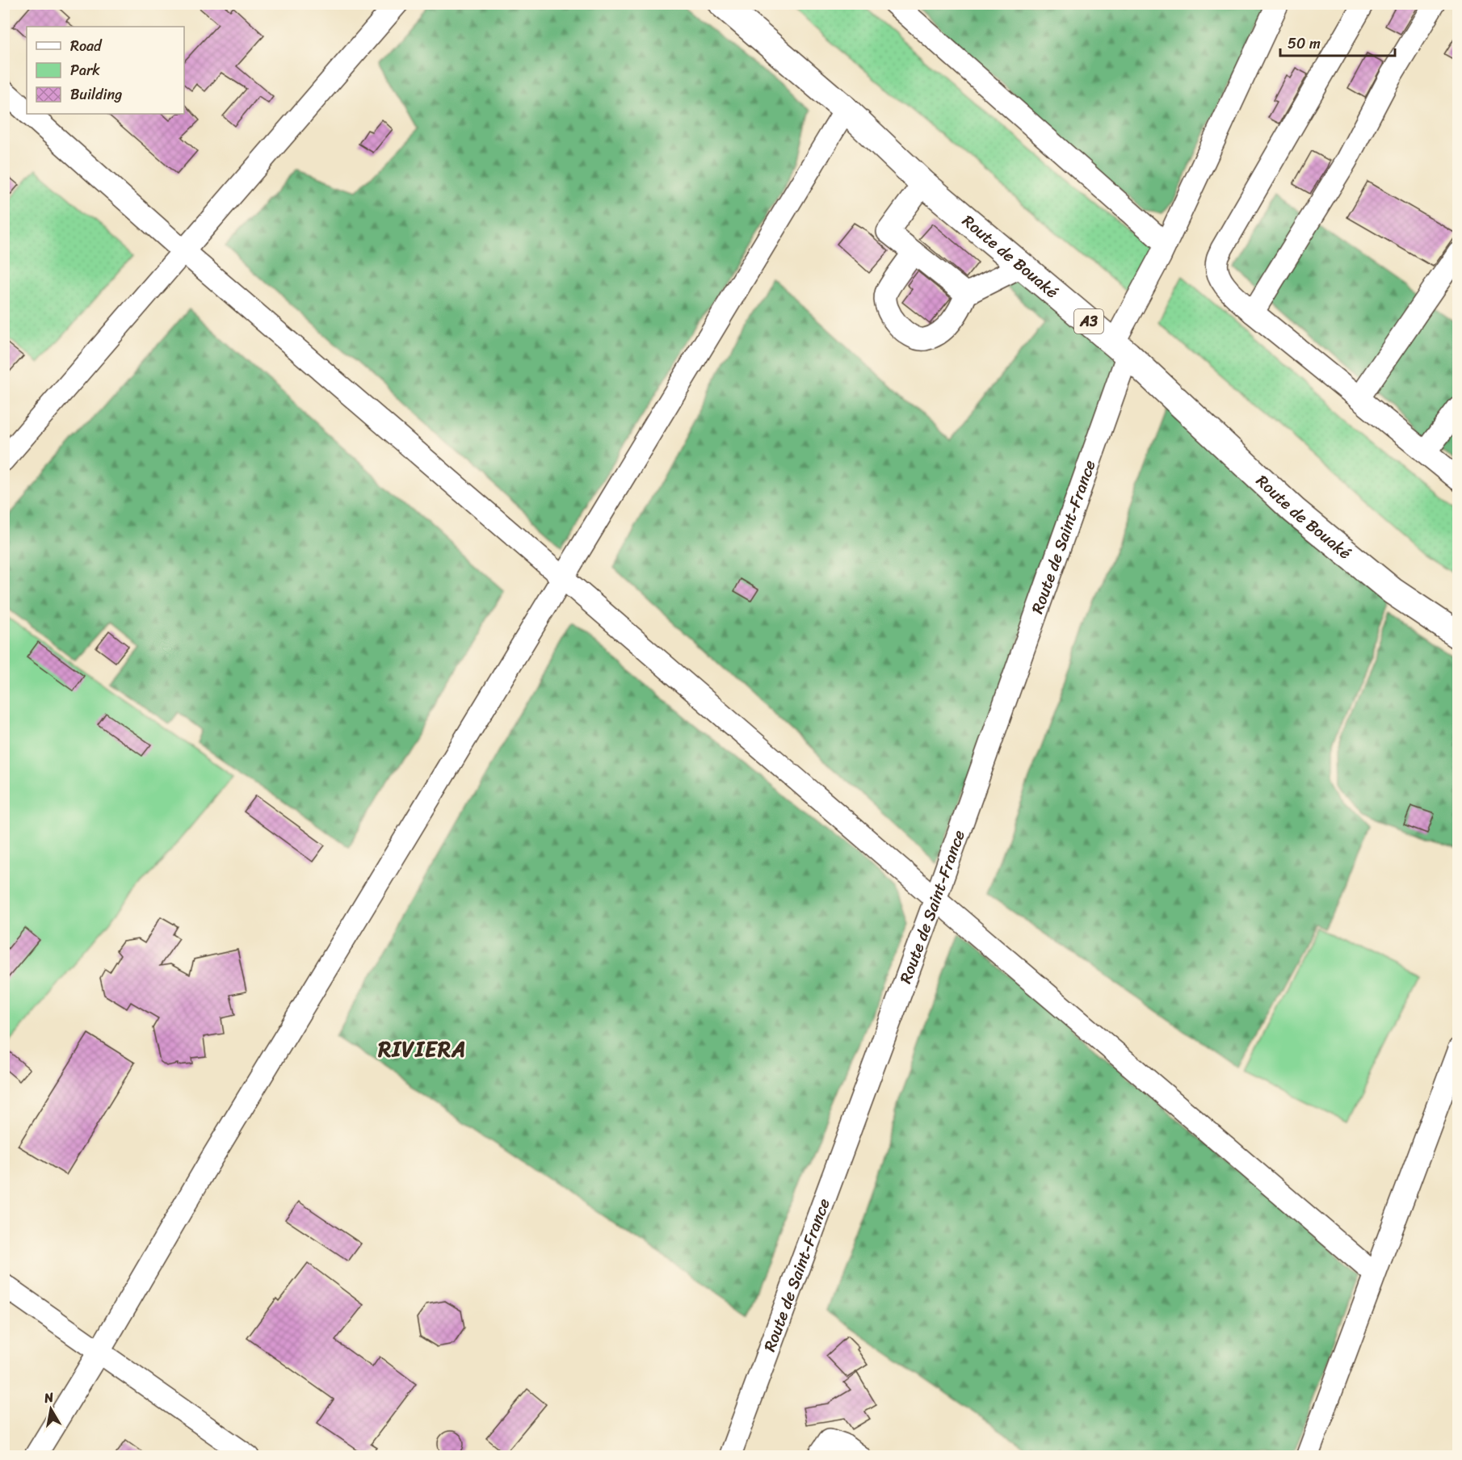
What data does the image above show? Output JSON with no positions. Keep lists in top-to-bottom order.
{
  "streets": {
    "highway": ["Route de Bouaké", "A3"],
    "street": ["Route de Saint-France"]
  },
  "crossings": [
    ["Route de Bouaké", "Route de Saint-France"]
  ],
  "districts": ["RIVIERA"],
  "legend": ["Road", "Park", "Building"],
  "scale_bar": "50 m",
  "north": "top"
}
